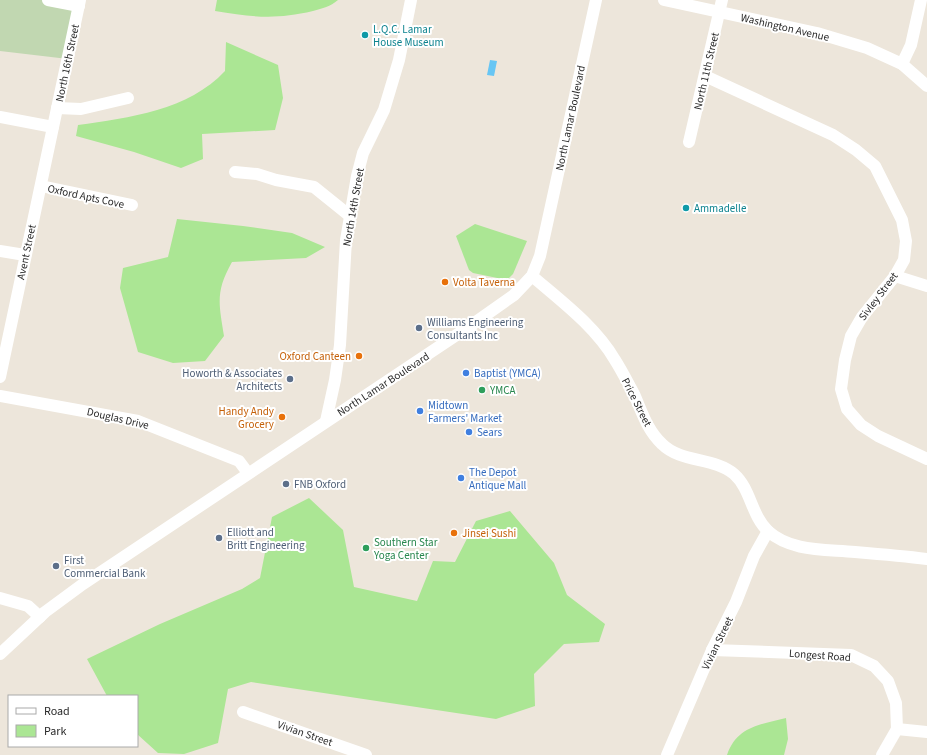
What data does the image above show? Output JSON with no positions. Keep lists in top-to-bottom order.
{
  "streets": {
    "street": [
      "Washington Avenue",
      "North 16th Street",
      "North 11th Street",
      "North Lamar Boulevard",
      "Oxford Apts Cove",
      "North 14th Street",
      "Avent Street",
      "Sivley Street",
      "Price Street",
      "Douglas Drive",
      "Vivian Street",
      "Longest Road"
    ]
  },
  "crossings": [
    ["Washington Avenue", "North 11th Street"],
    ["North 16th Street", "Avent Street"],
    ["North 11th Street", "Sivley Street"],
    ["North Lamar Boulevard", "North 14th Street"],
    ["North Lamar Boulevard", "Price Street"],
    ["North Lamar Boulevard", "Douglas Drive"],
    ["Oxford Apts Cove", "Avent Street"],
    ["Price Street", "Vivian Street"],
    ["Vivian Street", "Longest Road"]
  ],
  "places": [
    "L.Q.C. Lamar House Museum",
    "Ammadelle",
    "Volta Taverna",
    "Williams Engineering Consultants Inc",
    "Oxford Canteen",
    "Baptist (YMCA)",
    "Howorth & Associates Architects",
    "YMCA",
    "Midtown Farmers' Market",
    "Handy Andy Grocery",
    "Sears",
    "The Depot Antique Mall",
    "FNB Oxford",
    "Jinsei Sushi",
    "Elliott and Britt Engineering",
    "Southern Star Yoga Center",
    "First Commercial Bank"
  ],
  "legend": ["Road", "Park"]
}
